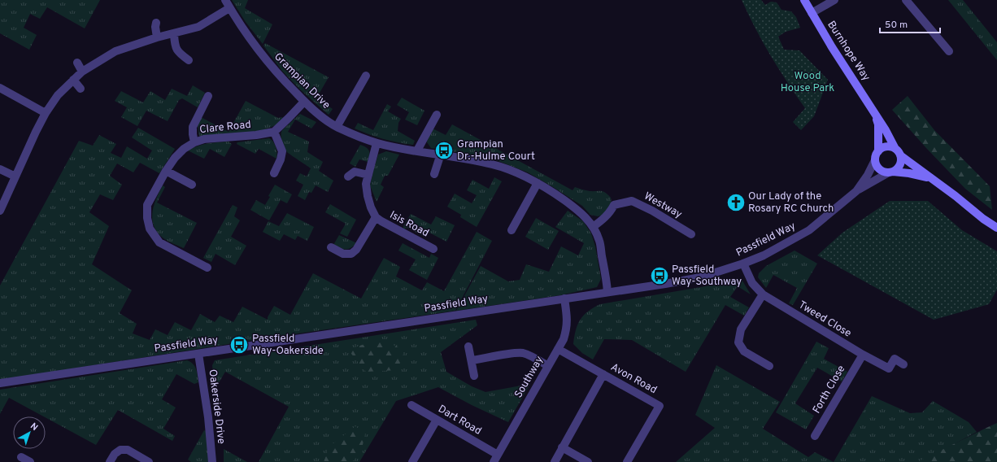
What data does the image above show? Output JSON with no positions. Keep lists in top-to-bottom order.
{
  "streets": {
    "main road": ["Burnhope Way"],
    "street": [
      "Grampian Drive",
      "Clare Road",
      "Westway",
      "Isis Road",
      "Passfield Way",
      "Tweed Close",
      "Southway",
      "Avon Road",
      "Forth Close",
      "Oakerside Drive",
      "Dart Road"
    ]
  },
  "crossings": [
    ["Burnhope Way", "Passfield Way"],
    ["Grampian Drive", "Westway"],
    ["Grampian Drive", "Isis Road"],
    ["Grampian Drive", "Passfield Way"],
    ["Passfield Way", "Tweed Close"],
    ["Passfield Way", "Southway"],
    ["Passfield Way", "Oakerside Drive"],
    ["Tweed Close", "Forth Close"],
    ["Southway", "Avon Road"],
    ["Southway", "Dart Road"]
  ],
  "parks": ["Wood House Park"],
  "places": {
    "bus stop": ["Grampian Dr.-Hulme Court", "Passfield Way-Southway", "Passfield Way-Oakerside"],
    "church": ["Our Lady of the Rosary RC Church"]
  },
  "scale_bar": "50 m",
  "north": "top right"
}
